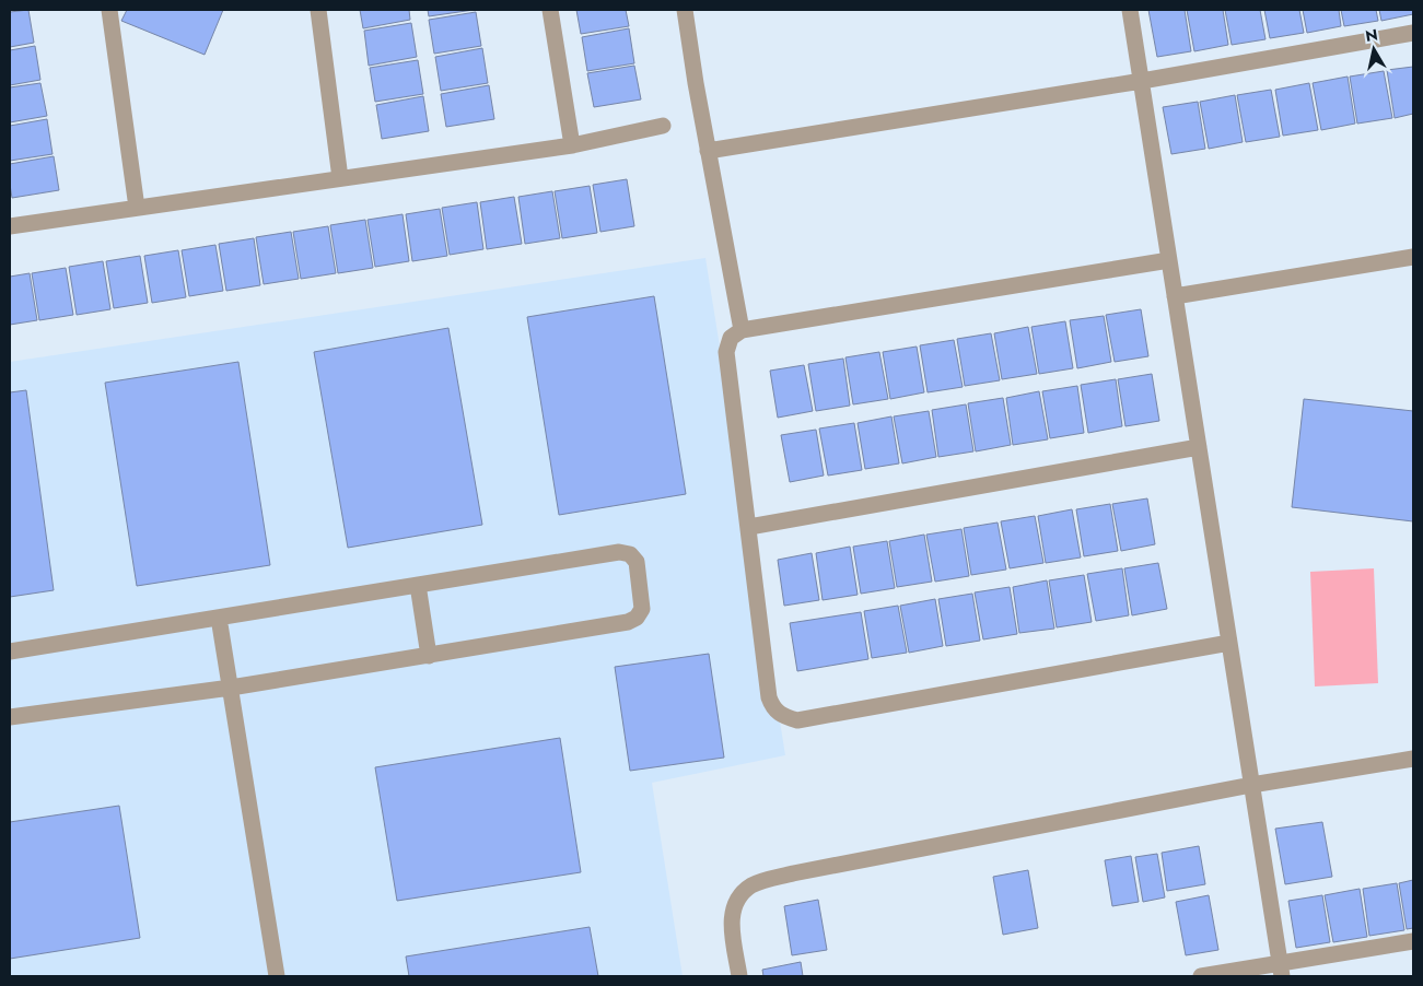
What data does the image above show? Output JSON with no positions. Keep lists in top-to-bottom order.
{
  "north": "top"
}
